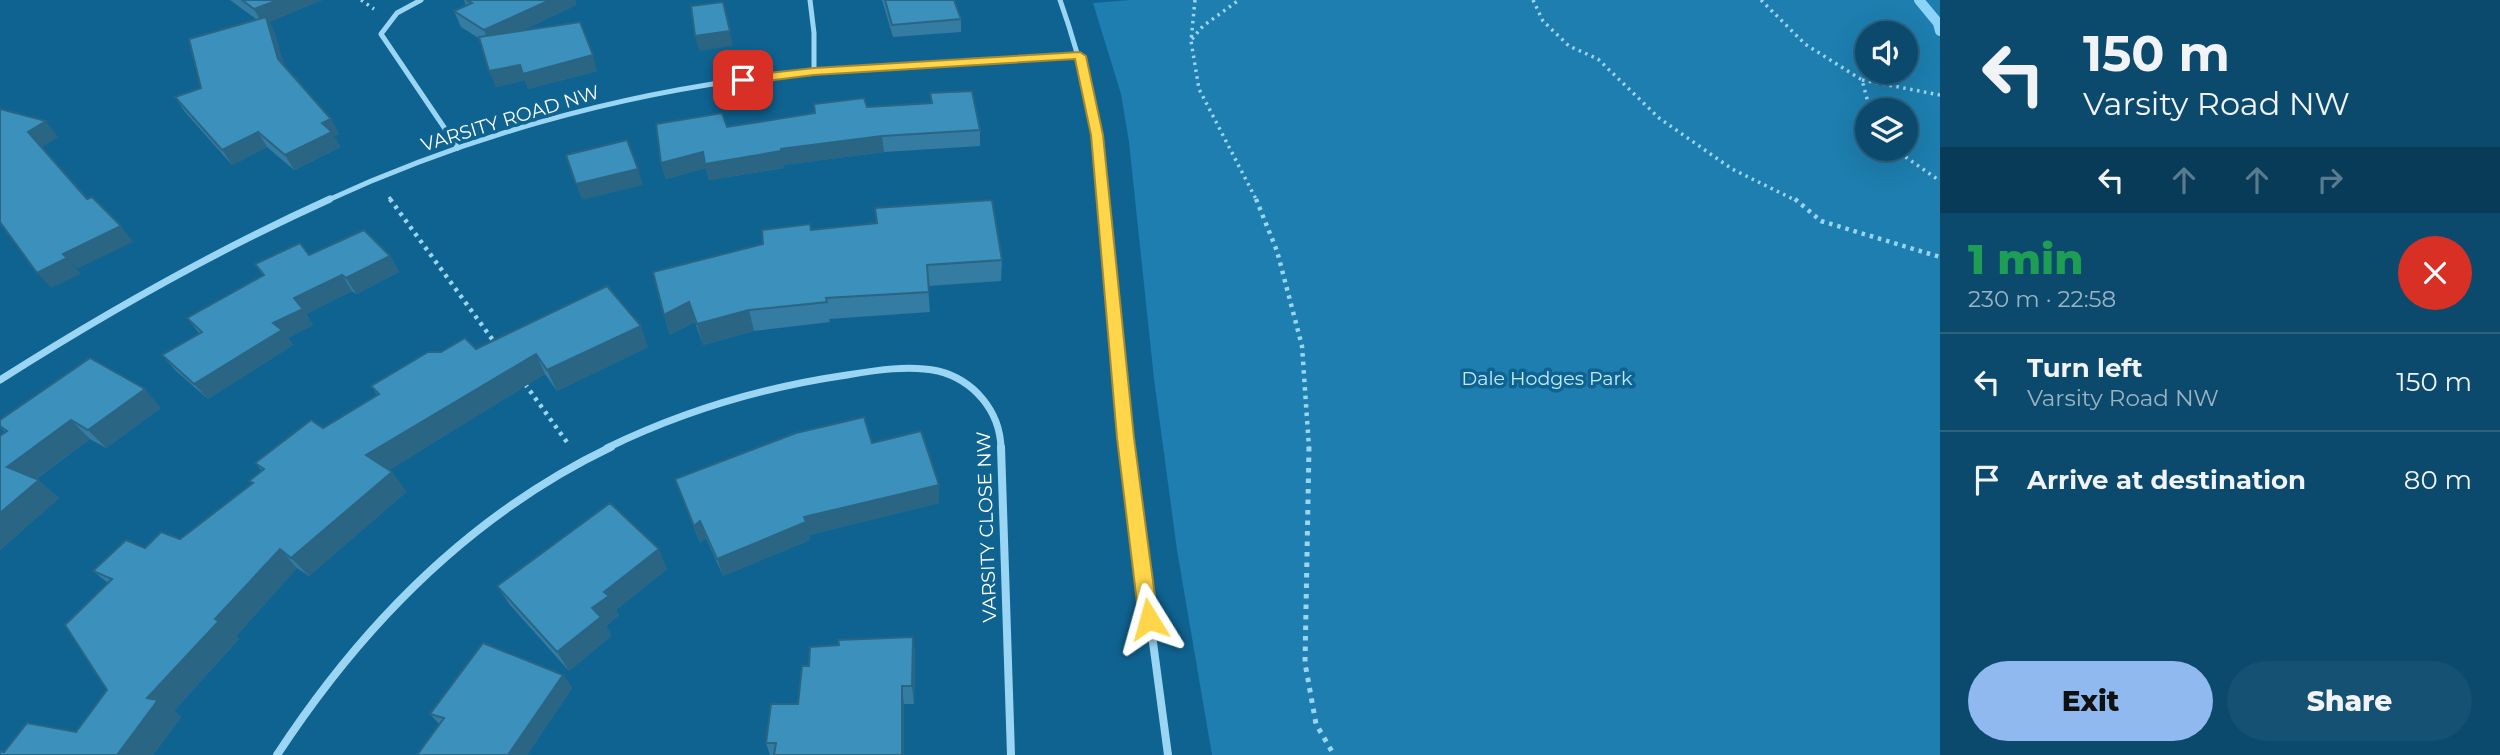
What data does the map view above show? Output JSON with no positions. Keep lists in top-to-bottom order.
{
  "streets": {
    "street": ["VARSITY ROAD NW", "VARSITY CLOSE NW"]
  },
  "parks": ["Dale Hodges Park"],
  "page": {
    "turn": ["150 m", "Varsity Road NW"],
    "heading": ["1 min", "230 m · 22:58"],
    "list": [
      {
        "name": "Turn left",
        "note": "Varsity Road NW",
        "value": "150 m"
      },
      {
        "name": "Arrive at destination",
        "value": "80 m"
      }
    ],
    "buttons": ["Exit", "Share"]
  }
}
